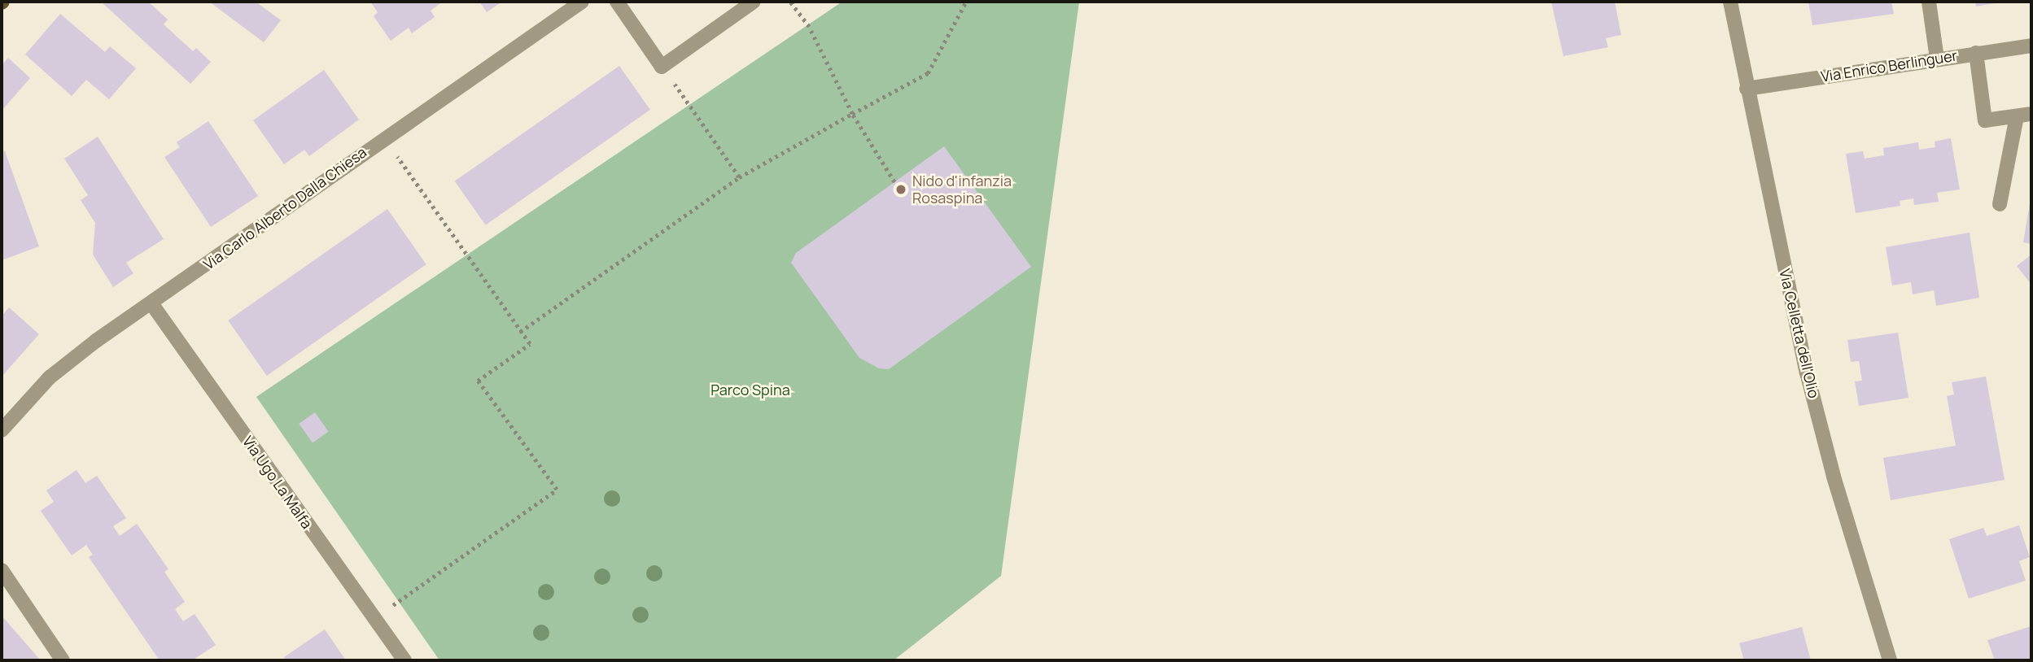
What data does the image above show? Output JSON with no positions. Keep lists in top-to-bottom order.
{
  "streets": {
    "street": [
      "Via Enrico Berlinguer",
      "Via Carlo Alberto Dalla Chiesa",
      "Via Celletta dell'Olio",
      "Via Ugo La Malfa"
    ]
  },
  "crossings": [
    ["Via Enrico Berlinguer", "Via Celletta dell'Olio"],
    ["Via Carlo Alberto Dalla Chiesa", "Via Ugo La Malfa"]
  ],
  "parks": ["Parco Spina"],
  "places": ["Nido d'infanzia Rosaspina"]
}
